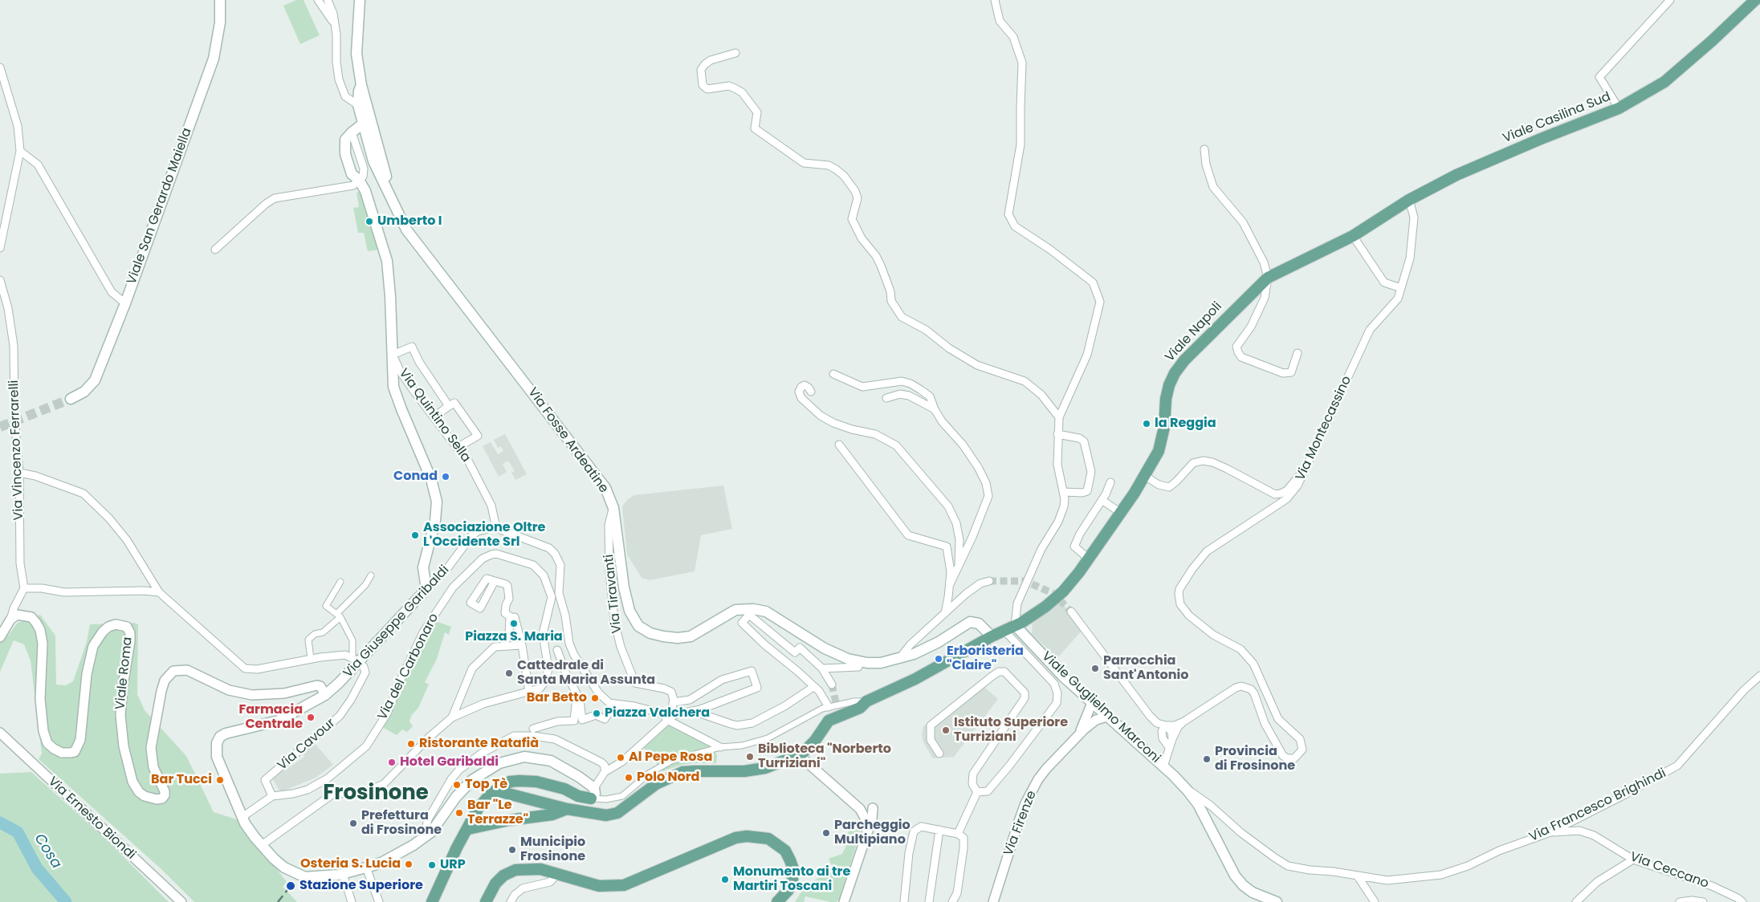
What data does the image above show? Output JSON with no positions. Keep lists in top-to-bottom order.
{
  "streets": {
    "main road": [
      "Viale Casilina Sud",
      "Viale San Gerardo Maiella",
      "Viale Napoli",
      "Via Quintino Sella",
      "Via Fosse Ardeatine",
      "Via Giuseppe Garibaldi",
      "Viale Guglielmo Marconi"
    ],
    "street": [
      "Via Montecassino",
      "Via Vincenzo Ferrarelli",
      "Via Tiravanti",
      "Via del Carbonaro",
      "Viale Roma",
      "Via Cavour",
      "Via Francesco Brighindi",
      "Via Ernesto Biondi",
      "Via Firenze",
      "Via Ceccano"
    ]
  },
  "crossings": [
    ["Viale Casilina Sud", "Viale Napoli"],
    ["Viale Casilina Sud", "Via Montecassino"],
    ["Viale Napoli", "Via Fosse Ardeatine"],
    ["Viale Napoli", "Viale Guglielmo Marconi"],
    ["Via Quintino Sella", "Via Fosse Ardeatine"],
    ["Via Quintino Sella", "Via Giuseppe Garibaldi"],
    ["Via Montecassino", "Viale Guglielmo Marconi"],
    ["Via Fosse Ardeatine", "Via Tiravanti"],
    ["Via Giuseppe Garibaldi", "Viale Roma"],
    ["Via Giuseppe Garibaldi", "Via Cavour"],
    ["Via del Carbonaro", "Via Cavour"],
    ["Viale Guglielmo Marconi", "Via Francesco Brighindi"],
    ["Via Francesco Brighindi", "Via Ceccano"]
  ],
  "districts": ["Frosinone"],
  "water": ["Cosa"],
  "places": [
    "Umberto I",
    "la Reggia",
    "Conad",
    "Associazione Oltre L'Occidente Srl",
    "Piazza S. Maria",
    "Erboristeria \"Claire\"",
    "Parrocchia Sant'Antonio",
    "Cattedrale di Santa Maria Assunta",
    "Bar Betto",
    "Piazza Valchera",
    "Farmacia Centrale",
    "Istituto Superiore Turriziani",
    "Ristorante Ratafià",
    "Biblioteca \"Norberto Turriziani\"",
    "Al Pepe Rosa",
    "Provincia di Frosinone",
    "Hotel Garibaldi",
    "Polo Nord",
    "Bar Tucci",
    "Top Tè",
    "Bar \"Le Terrazze\"",
    "Prefettura di Frosinone",
    "Parcheggio Multipiano",
    "Municipio Frosinone",
    "Osteria S. Lucia",
    "URP",
    "Monumento ai tre Martiri Toscani",
    "Stazione Superiore"
  ]
}
